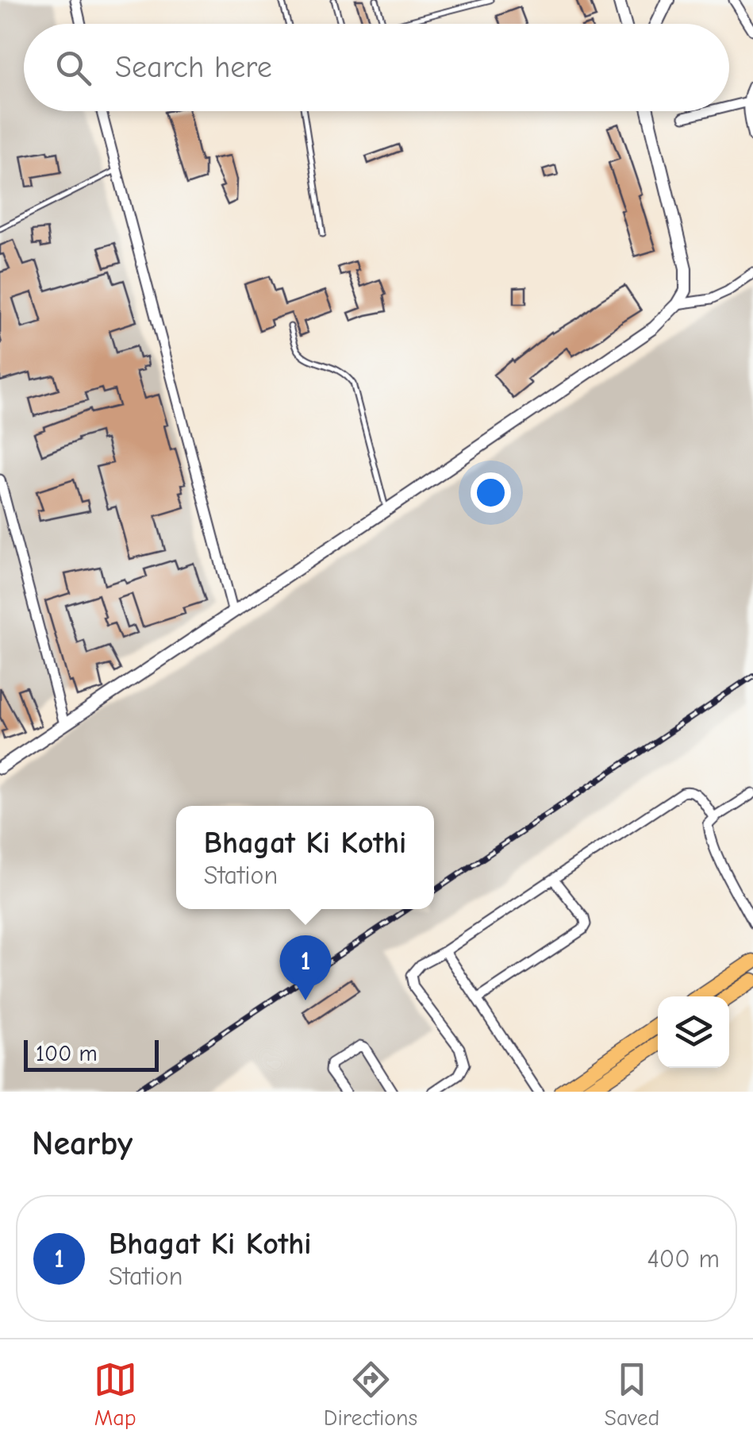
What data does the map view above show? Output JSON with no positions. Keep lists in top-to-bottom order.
{
  "scale_bar": "100 m",
  "page": {
    "search": "Search here",
    "popup": ["Bhagat Ki Kothi", "Station"],
    "pins": "1",
    "scale": "100 m",
    "heading": "Nearby",
    "list": [
      {
        "mark": "1",
        "name": "Bhagat Ki Kothi",
        "note": "Station",
        "value": "400 m"
      }
    ],
    "nav": ["Map", "Directions", "Saved"]
  }
}
